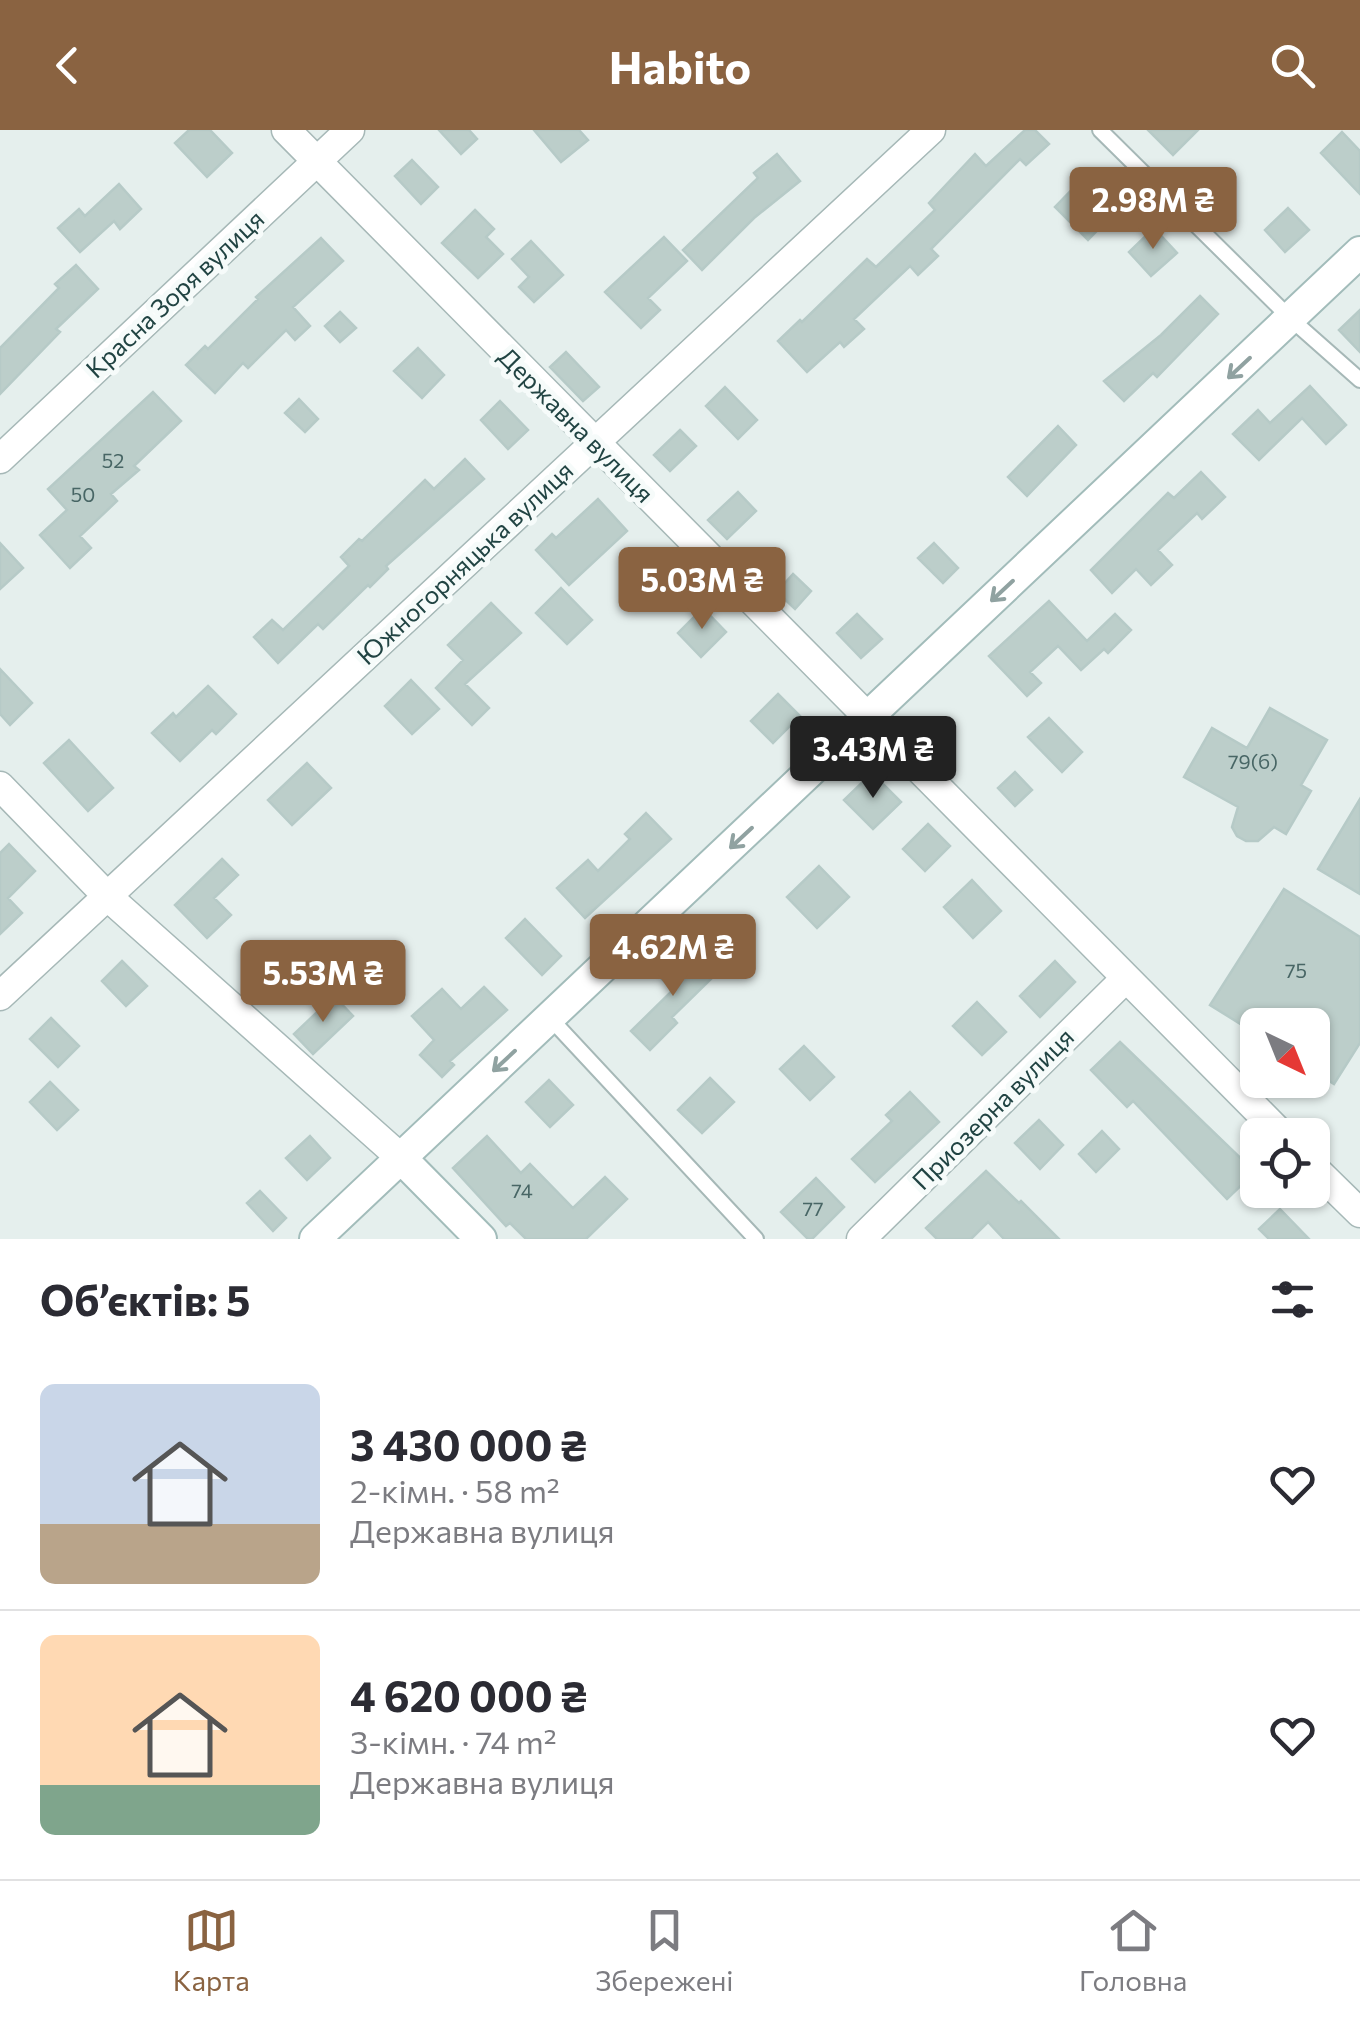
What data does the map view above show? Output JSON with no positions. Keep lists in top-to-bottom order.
{
  "streets": {
    "street": [
      "Красна Зоря вулиця",
      "Державна вулиця",
      "Южногорняцька вулиця",
      "Приозерна вулиця"
    ]
  },
  "crossings": [
    ["Красна Зоря вулиця", "Державна вулиця"],
    ["Державна вулиця", "Южногорняцька вулиця"],
    ["Державна вулиця", "Приозерна вулиця"]
  ],
  "house_numbers": [
    "52",
    "50",
    "79(б)",
    "75",
    "74",
    "77"
  ],
  "north": "bottom right",
  "page": {
    "header": "Habito",
    "price": [
      "2.98M ₴",
      "5.03M ₴",
      "3.43M ₴",
      "4.62M ₴",
      "5.53M ₴"
    ],
    "heading": "Об’єктів: 5",
    "list": [
      {
        "name": "3 430 000 ₴",
        "note": "2-кімн. · 58 m² · Державна вулиця"
      },
      {
        "name": "4 620 000 ₴",
        "note": "3-кімн. · 74 m² · Державна вулиця"
      }
    ],
    "tabs": ["Карта", "Збережені", "Головна"]
  }
}
